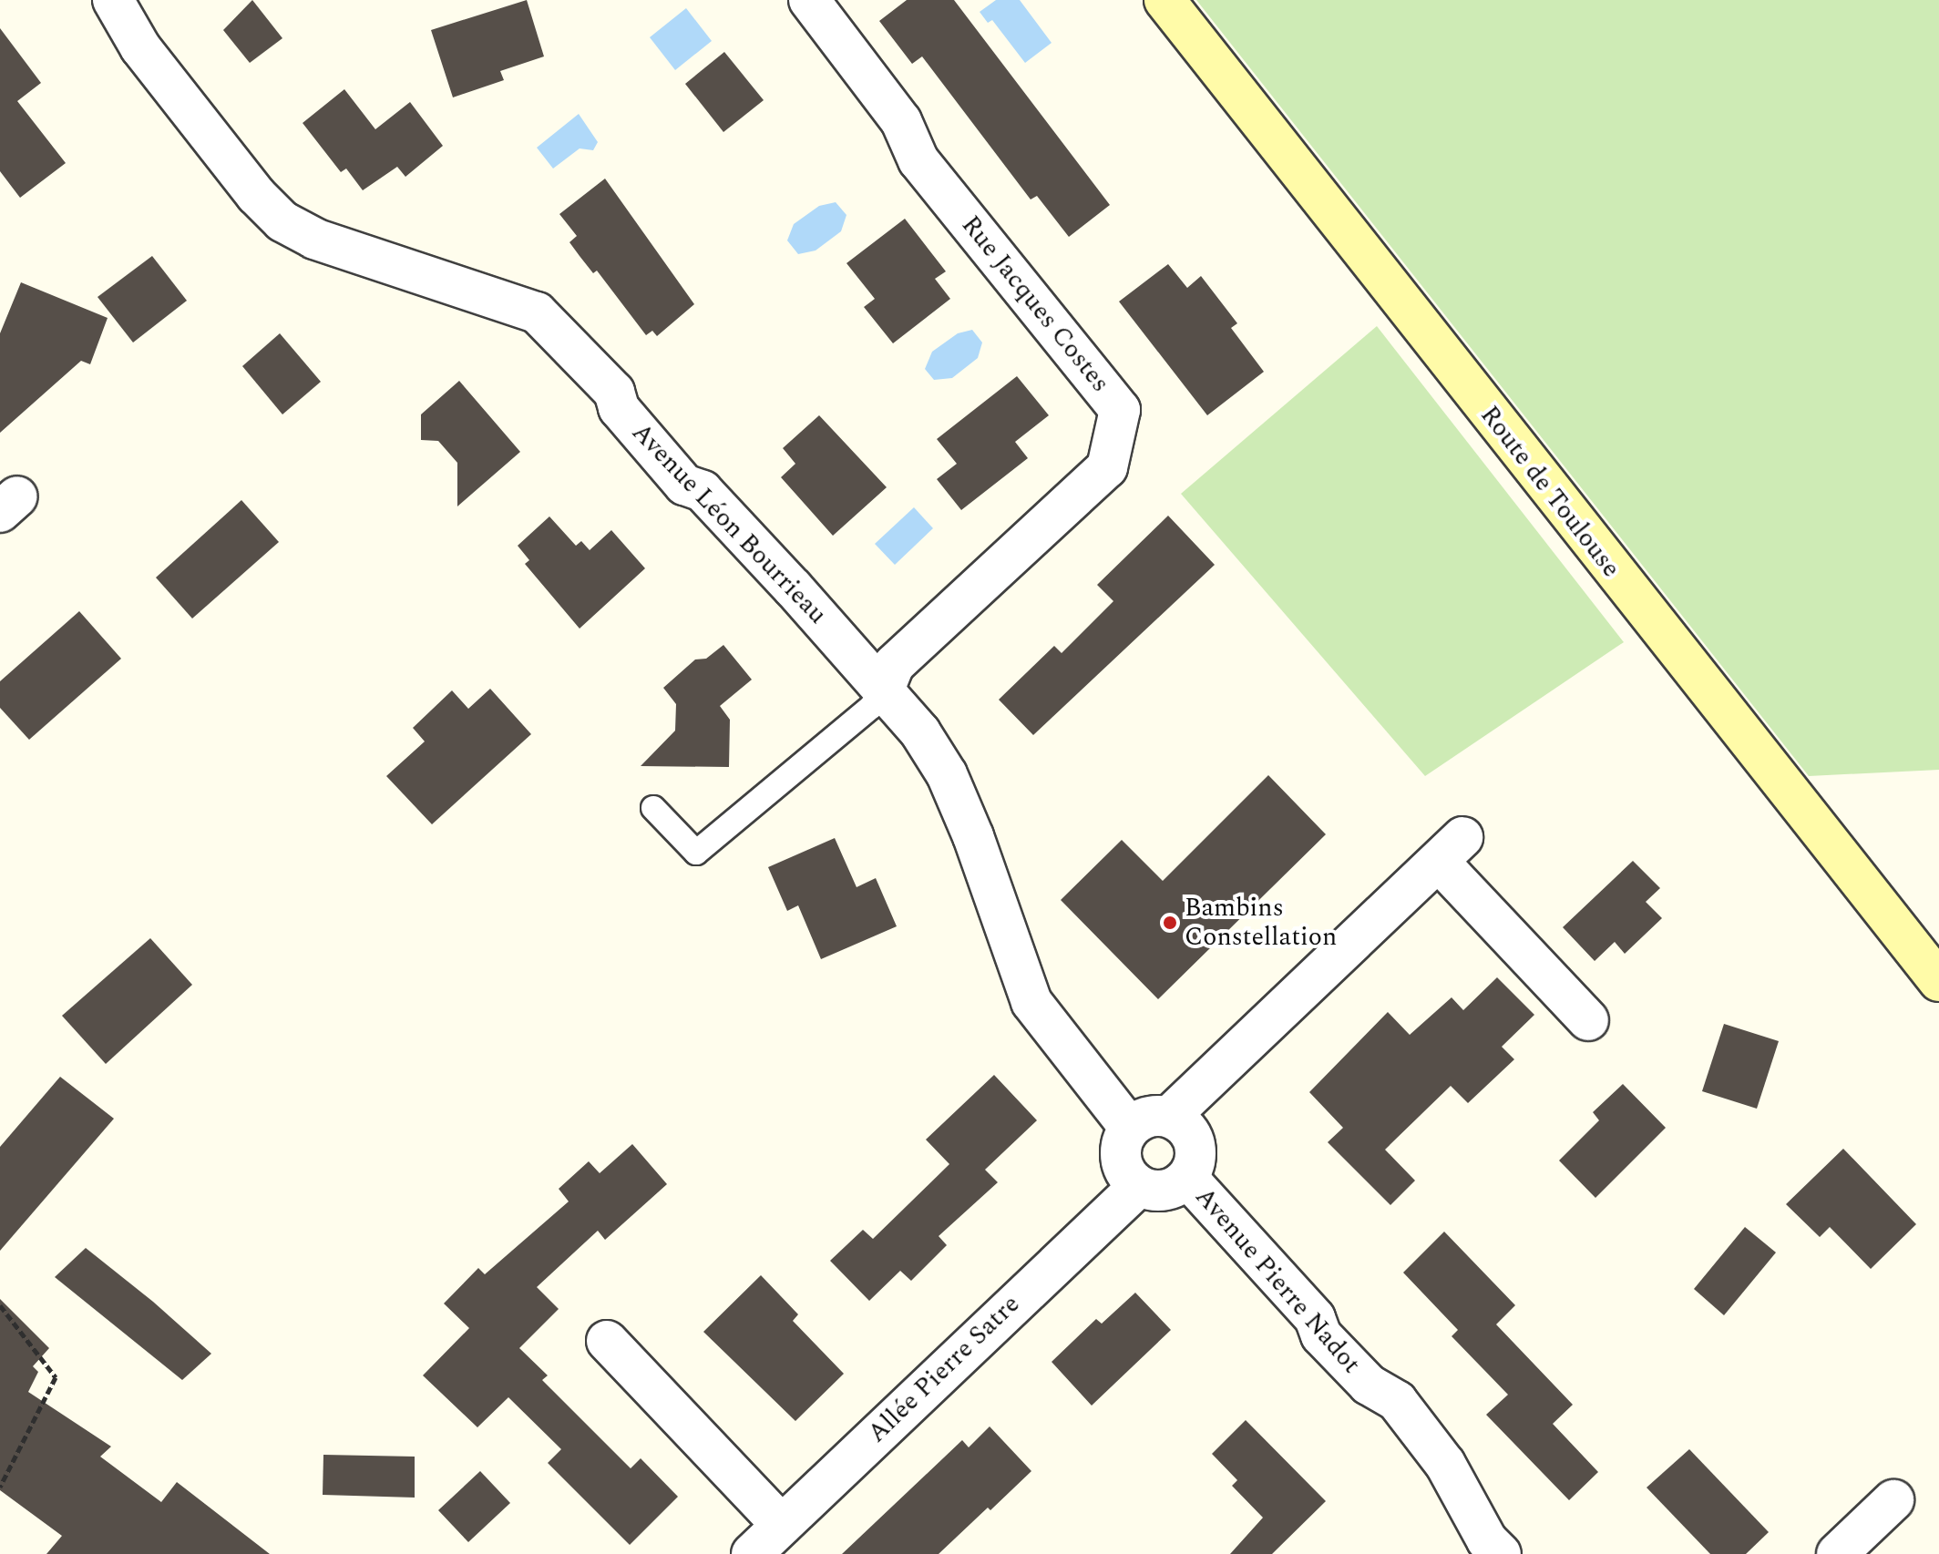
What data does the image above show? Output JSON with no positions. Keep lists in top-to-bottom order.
{
  "streets": {
    "main road": ["Route de Toulouse"],
    "street": [
      "Rue Jacques Costes",
      "Avenue Léon Bourrieau",
      "Avenue Pierre Nadot",
      "Allée Pierre Satre"
    ]
  },
  "crossings": [
    ["Rue Jacques Costes", "Avenue Léon Bourrieau"],
    ["Avenue Léon Bourrieau", "Avenue Pierre Nadot"],
    ["Avenue Léon Bourrieau", "Allée Pierre Satre"],
    ["Avenue Pierre Nadot", "Allée Pierre Satre"]
  ],
  "places": ["Bambins Constellation"]
}
